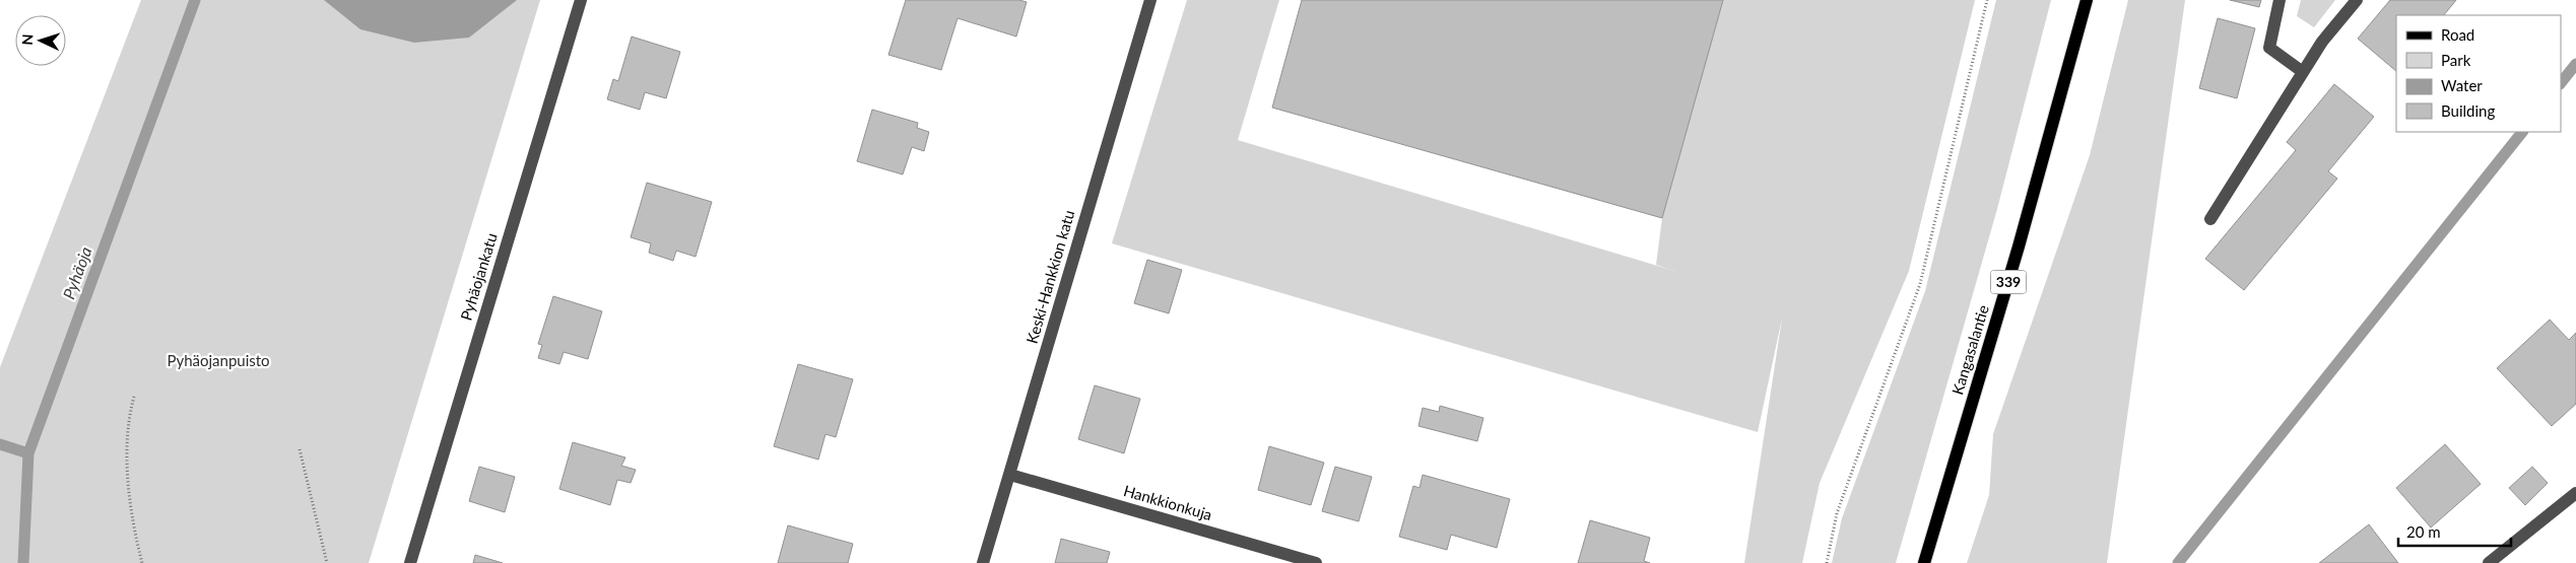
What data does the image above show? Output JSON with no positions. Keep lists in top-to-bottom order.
{
  "streets": {
    "main road": ["339", "Kangasalantie"],
    "street": ["Pyhäojankatu", "Keski-Hankkion katu", "Hankkionkuja"]
  },
  "crossings": [
    ["Keski-Hankkion katu", "Hankkionkuja"]
  ],
  "water": ["Pyhäoja"],
  "parks": ["Pyhäojanpuisto"],
  "legend": [
    "Road",
    "Park",
    "Water",
    "Building"
  ],
  "scale_bar": "20 m",
  "north": "left"
}
